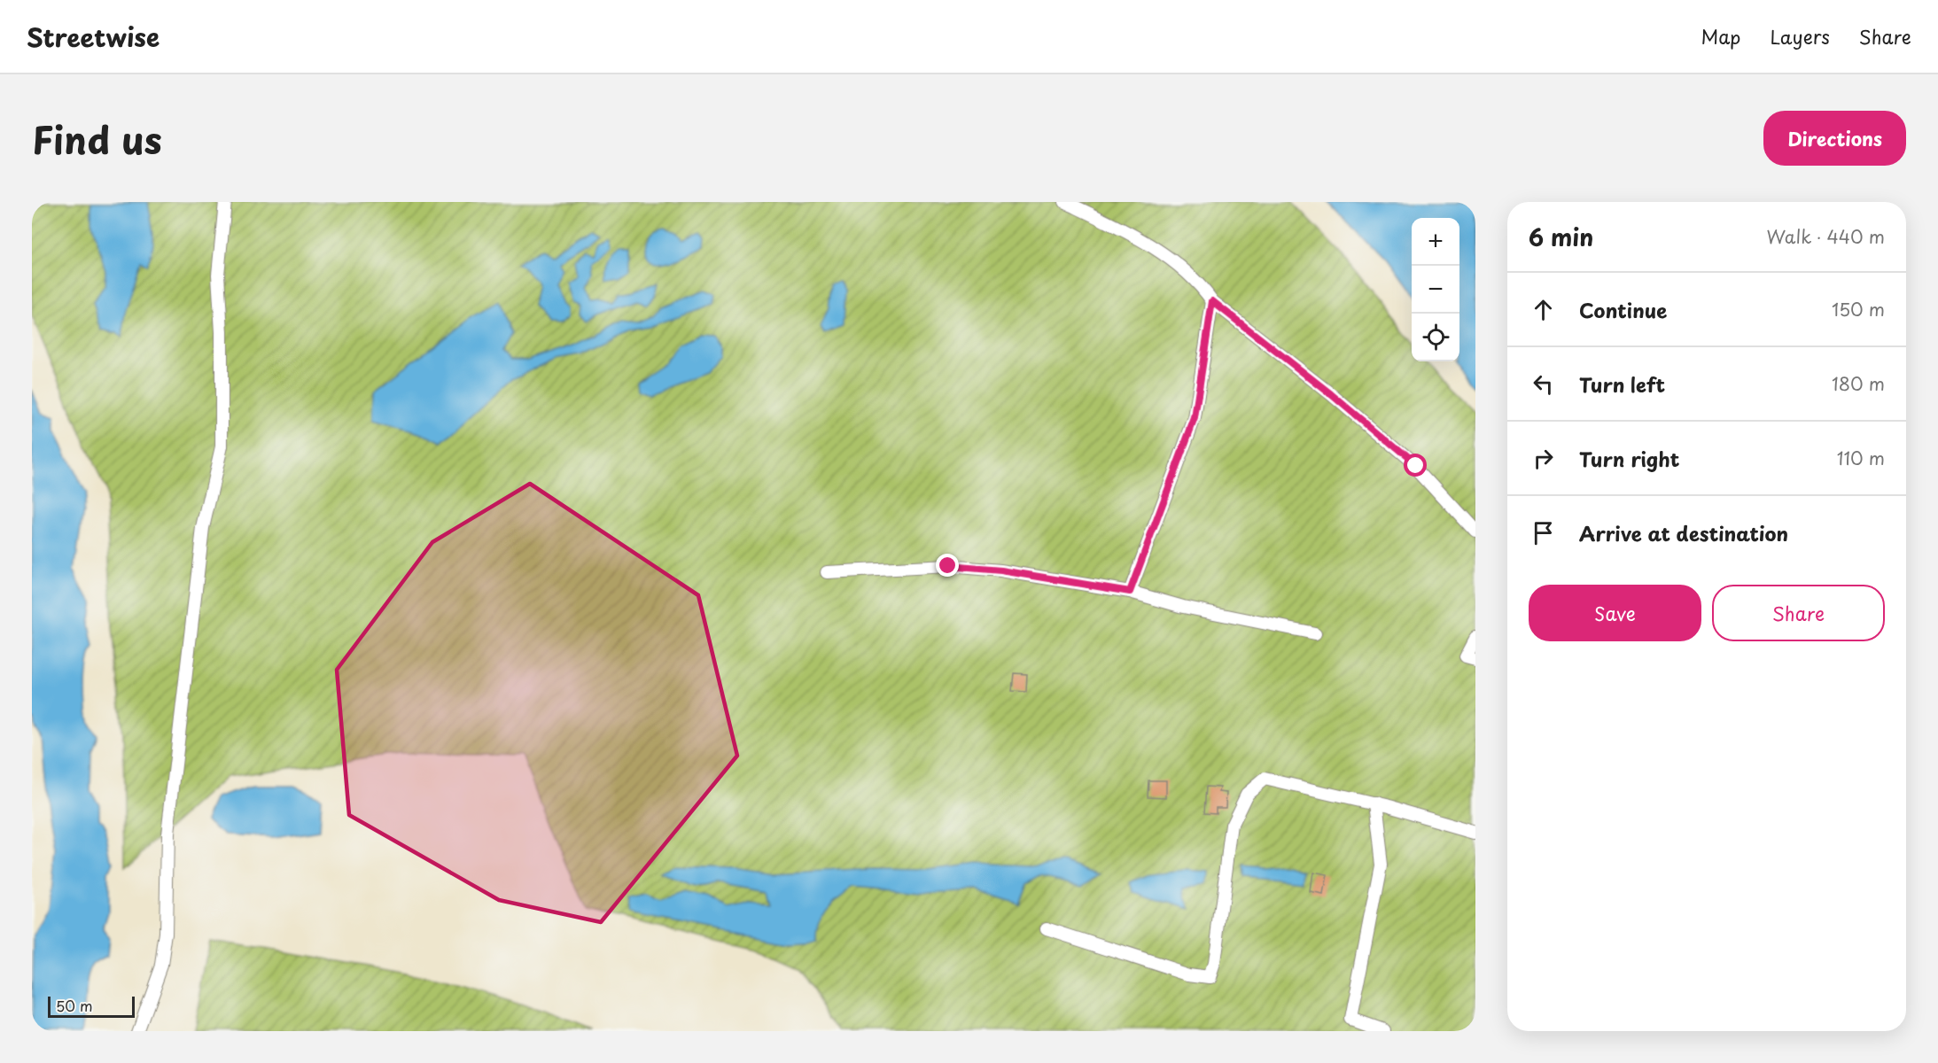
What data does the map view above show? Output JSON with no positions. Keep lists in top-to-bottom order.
{
  "scale_bar": "50 m",
  "page": {
    "header": "Streetwise",
    "nav": ["Map", "Layers", "Share"],
    "title": "Find us",
    "buttons": [
      "Directions",
      ["Save", "Share"]
    ],
    "heading": ["6 min", "Walk · 440 m"],
    "map_buttons": ["+", "−"],
    "list": [
      ["Continue", "150 m"],
      ["Turn left", "180 m"],
      ["Turn right", "110 m"],
      "Arrive at destination"
    ],
    "scale": "50 m"
  }
}
